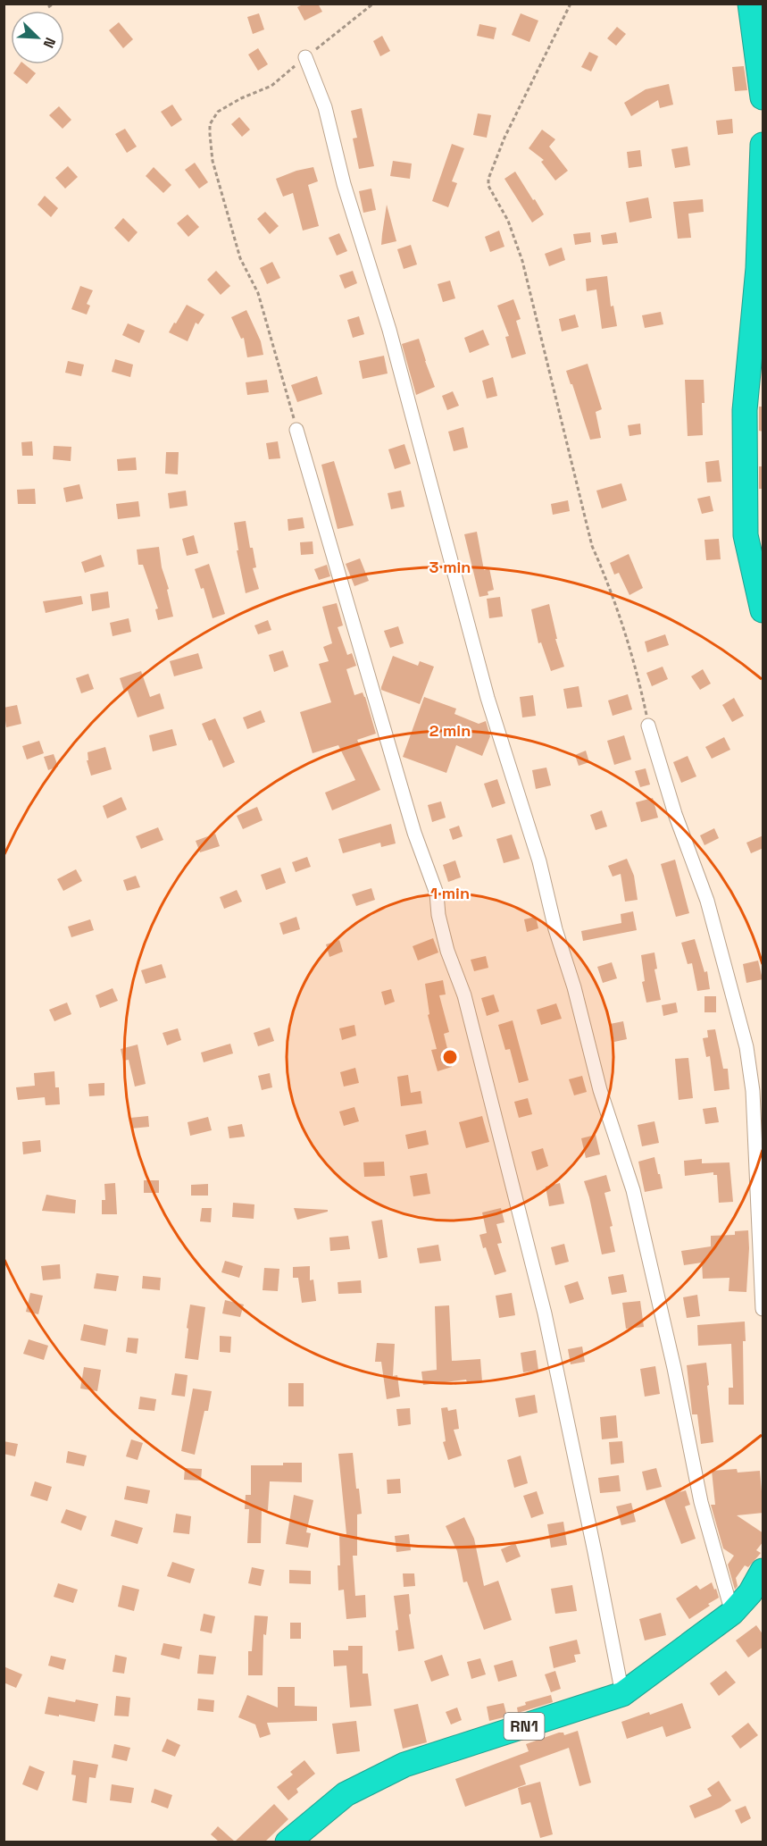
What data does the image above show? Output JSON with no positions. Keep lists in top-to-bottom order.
{
  "streets": {
    "highway": ["RN1"]
  },
  "north": "bottom right",
  "rings": ["3 min", "2 min", "1 min"]
}
